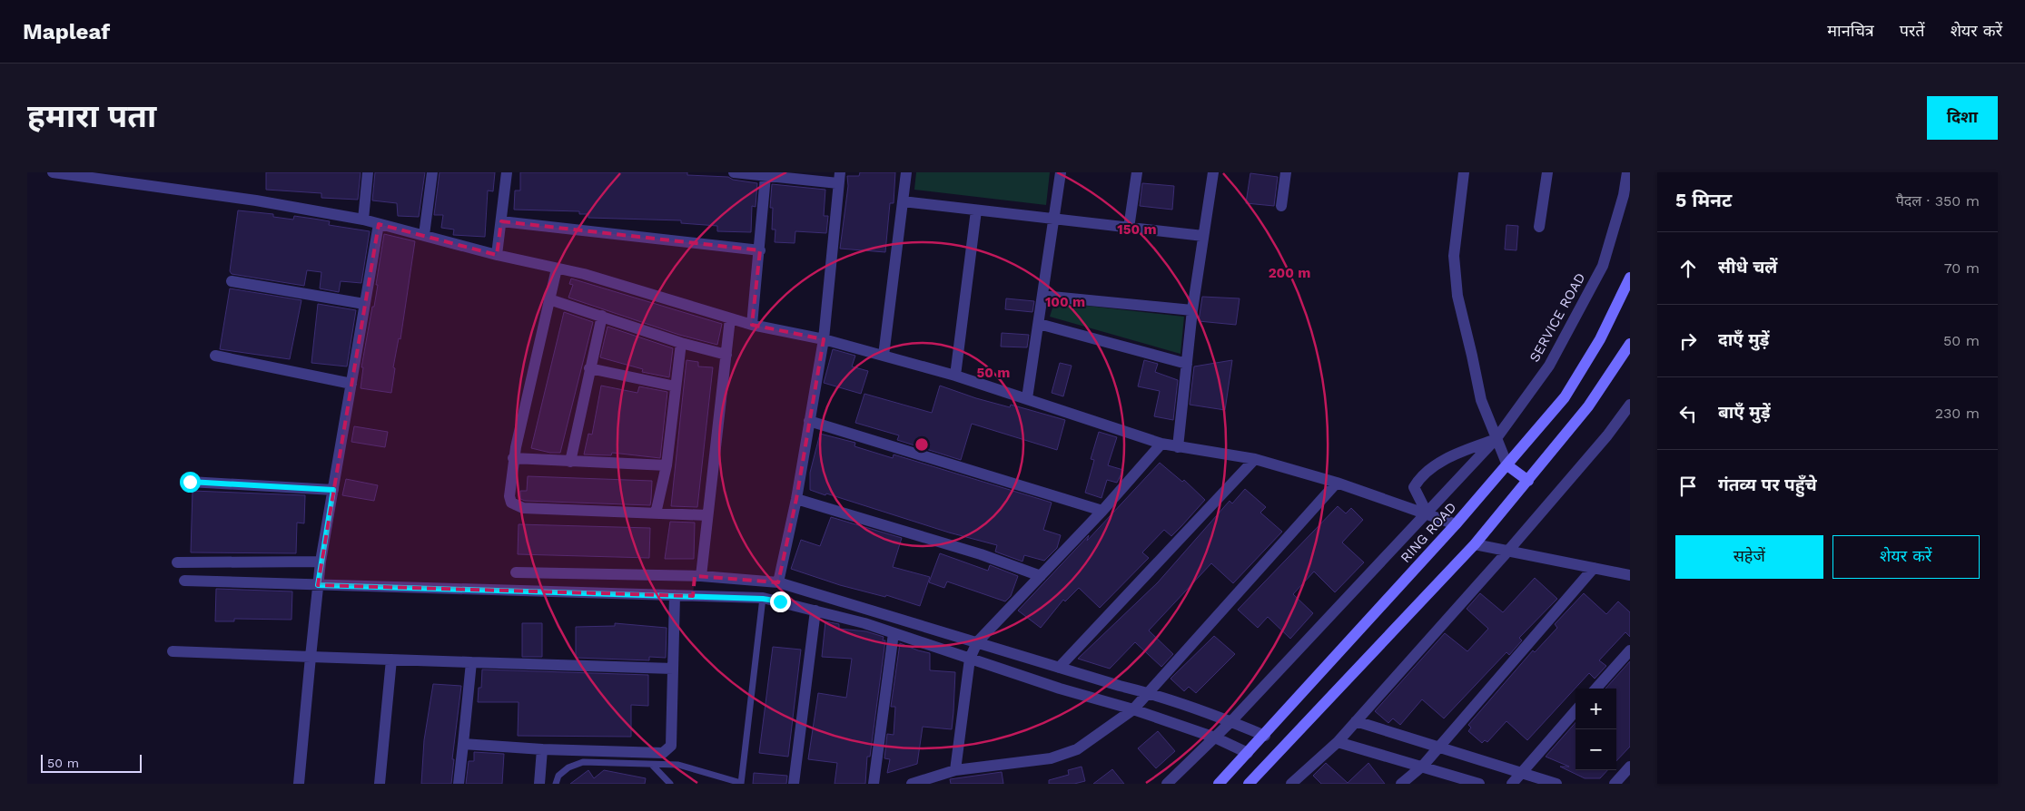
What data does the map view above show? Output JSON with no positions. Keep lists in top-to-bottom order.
{
  "streets": {
    "main road": ["RING ROAD"],
    "street": ["SERVICE ROAD"]
  },
  "scale_bar": "50 m",
  "page": {
    "header": "Mapleaf",
    "nav": ["मानचित्र", "परतें", "शेयर करें"],
    "buttons": [
      "दिशा",
      ["सहेजें", "शेयर करें"]
    ],
    "title": "हमारा पता",
    "heading": ["5 मिनट", "पैदल · 350 m"],
    "list": [
      ["सीधे चलें", "70 m"],
      ["दाएँ मुड़ें", "50 m"],
      ["बाएँ मुड़ें", "230 m"],
      "गंतव्य पर पहुँचे"
    ],
    "map_buttons": ["+", "−"],
    "scale": "50 m"
  },
  "rings": [
    "150 m",
    "200 m",
    "100 m",
    "50 m"
  ]
}
